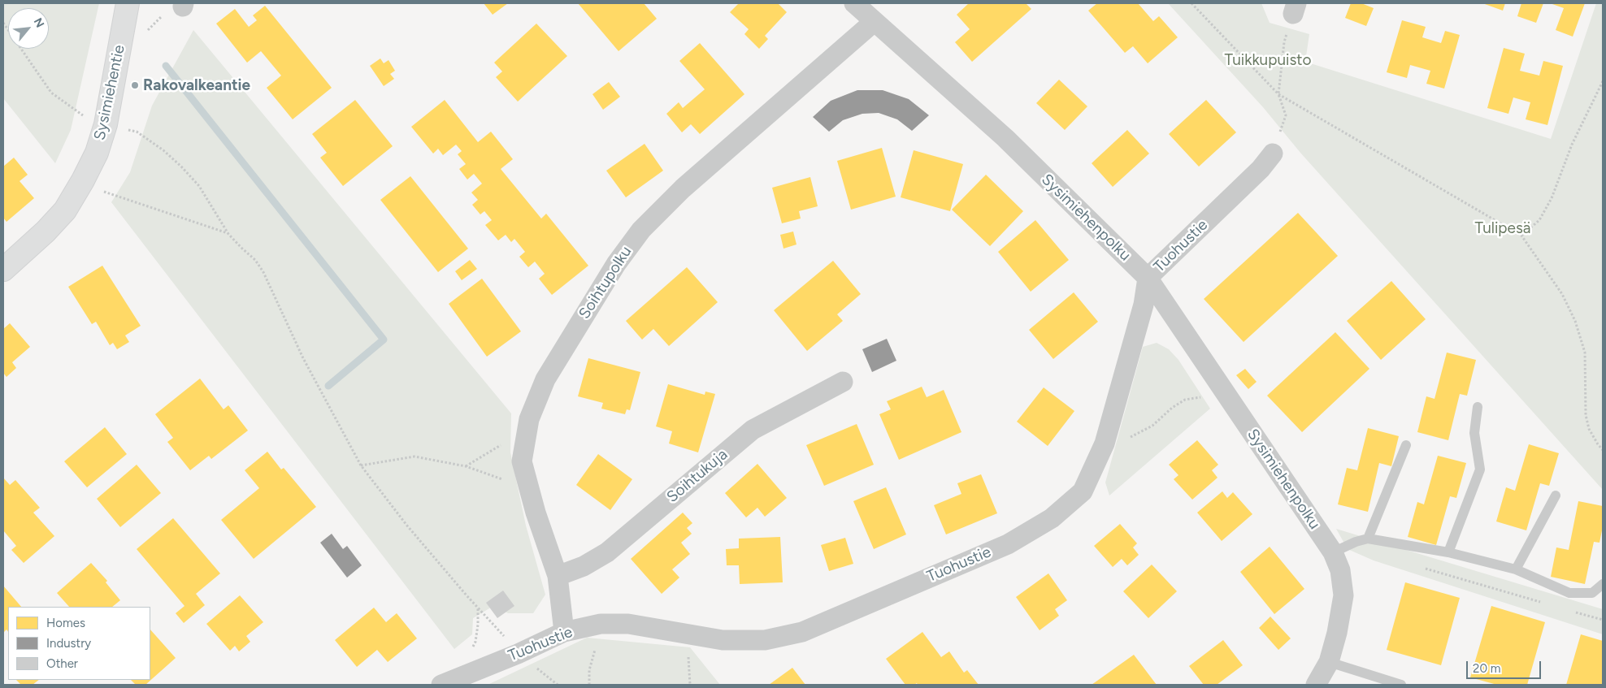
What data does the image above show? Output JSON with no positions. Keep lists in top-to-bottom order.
{
  "streets": {
    "street": [
      "Sysimiehentie",
      "Sysimiehenpolku",
      "Tuohustie",
      "Soihtupolku",
      "Soihtukuja"
    ]
  },
  "crossings": [
    ["Sysimiehenpolku", "Tuohustie"],
    ["Sysimiehenpolku", "Soihtupolku"],
    ["Tuohustie", "Soihtupolku"],
    ["Soihtupolku", "Soihtukuja"]
  ],
  "parks": ["Tuikkupuisto", "Tulipesä"],
  "places": ["Rakovalkeantie"],
  "legend": ["Homes", "Industry", "Other"],
  "scale_bar": "20 m",
  "north": "top right"
}
